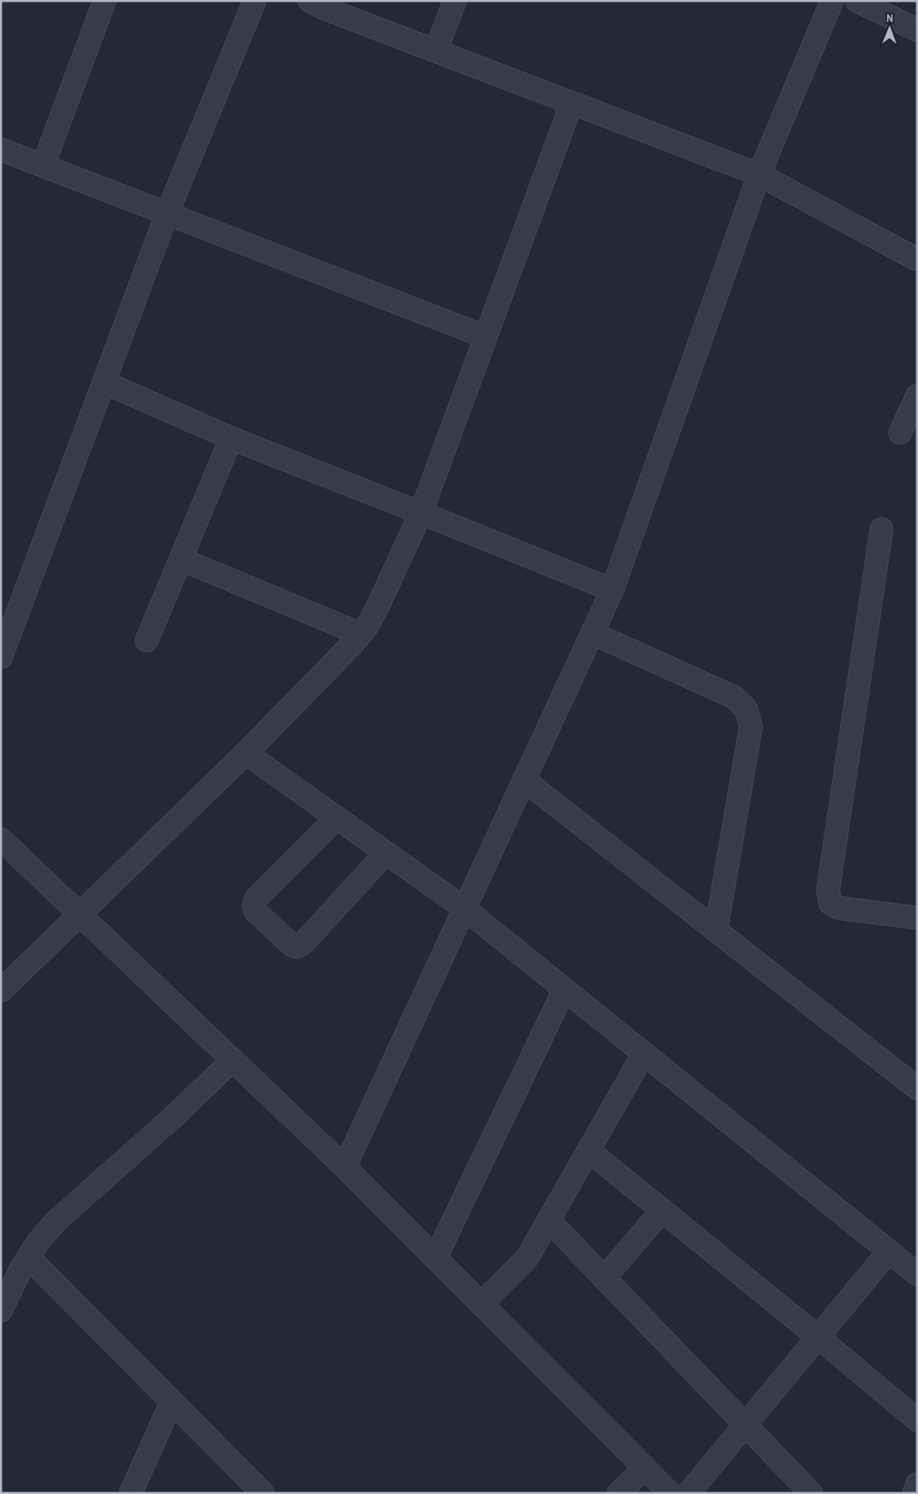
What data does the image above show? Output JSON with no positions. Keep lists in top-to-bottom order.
{
  "north": "top"
}
